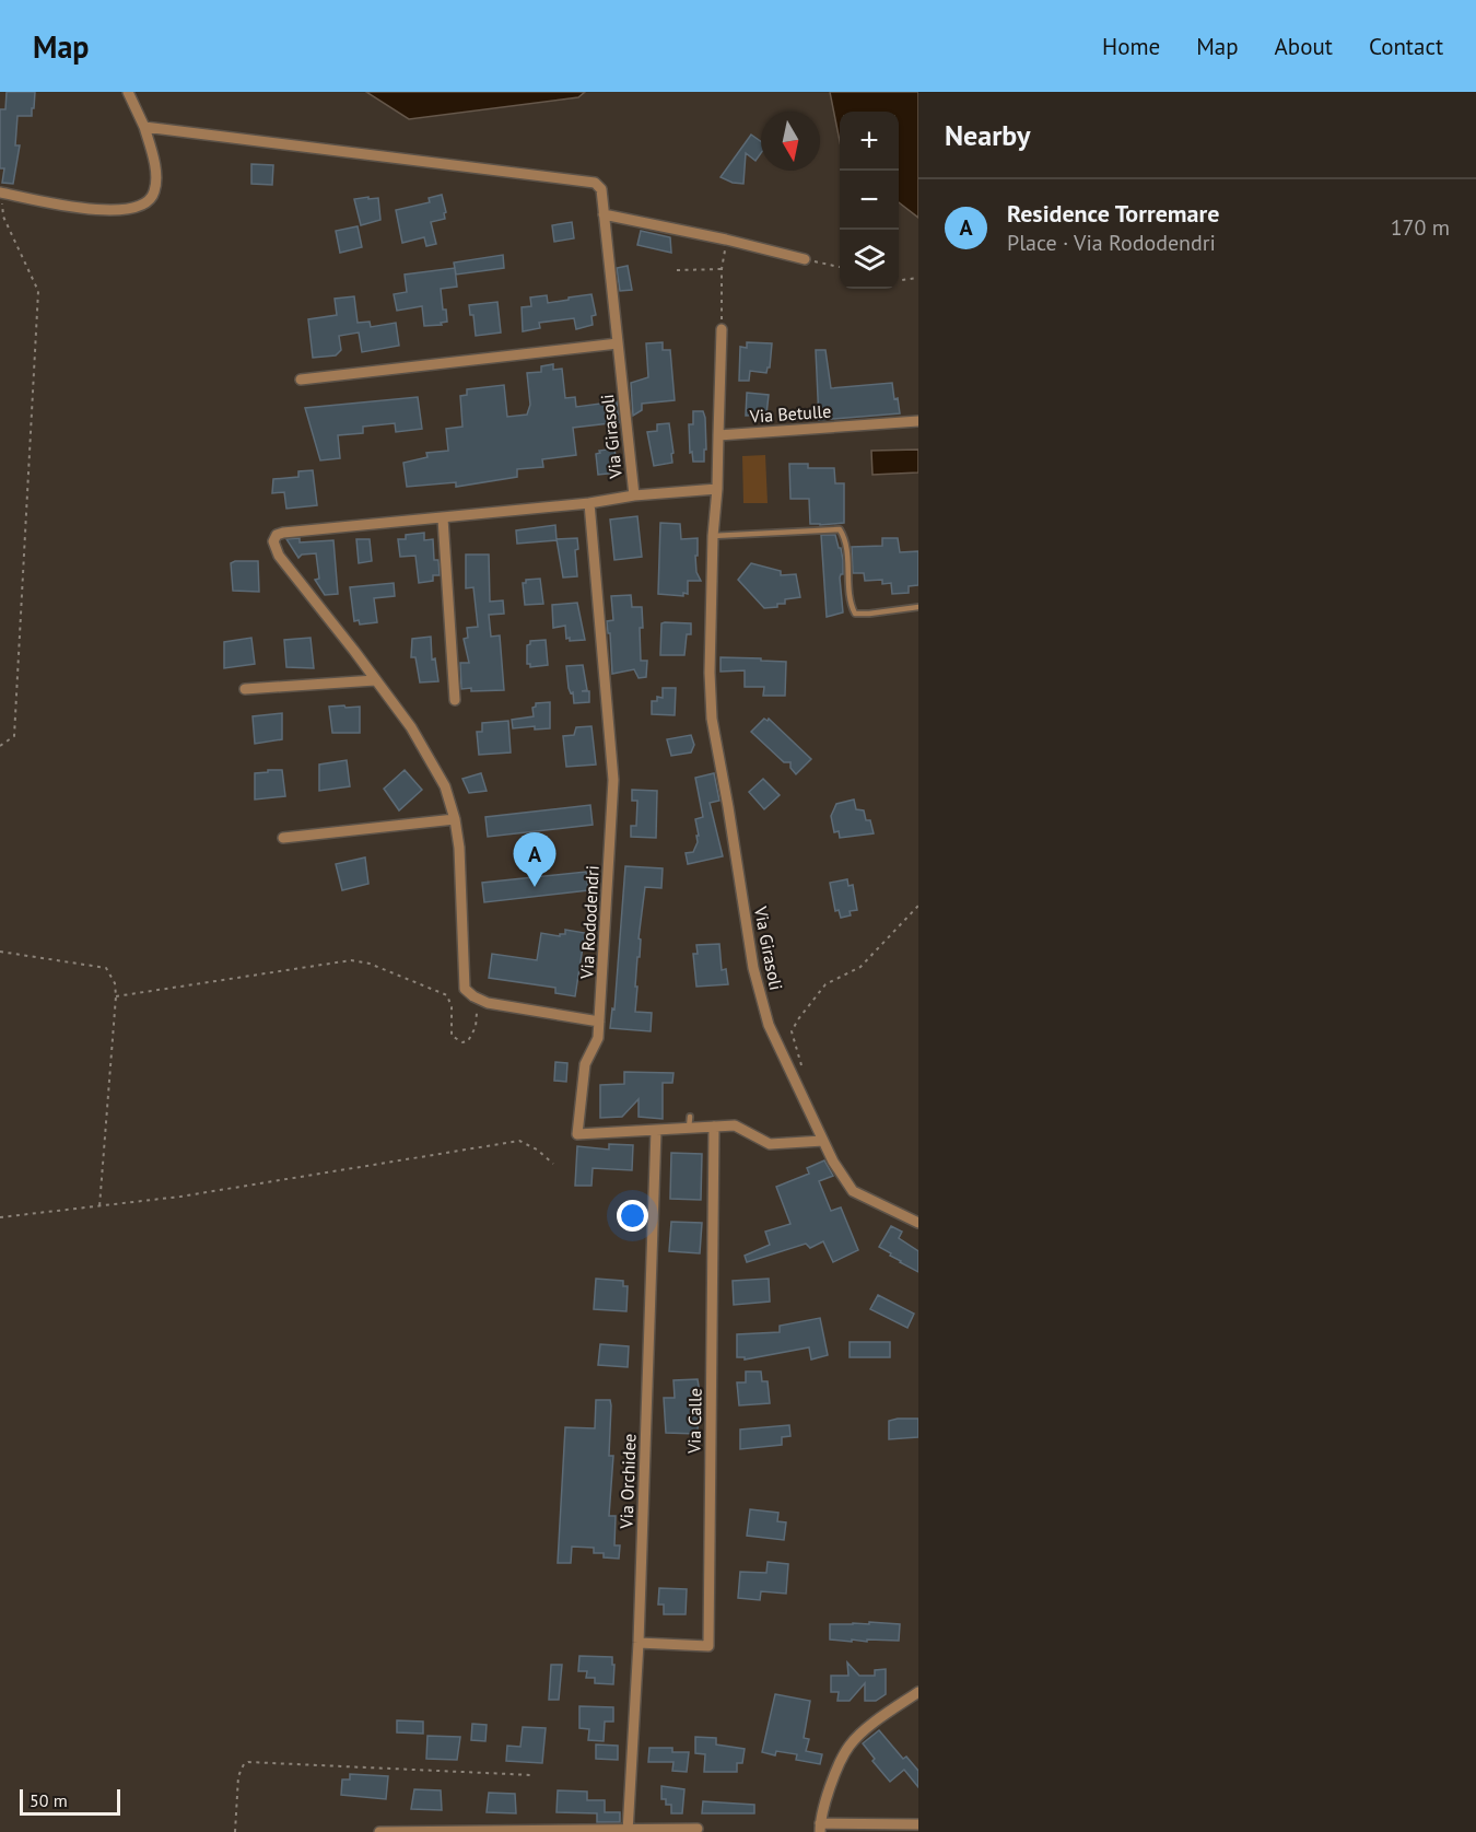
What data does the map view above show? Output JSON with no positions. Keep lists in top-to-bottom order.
{
  "streets": {
    "street": [
      "Via Betulle",
      "Via Girasoli",
      "Via Rododendri",
      "Via Calle",
      "Via Orchidee"
    ]
  },
  "crossings": [
    ["Via Girasoli", "Via Rododendri"],
    ["Via Rododendri", "Via Calle"],
    ["Via Rododendri", "Via Orchidee"],
    ["Via Calle", "Via Orchidee"]
  ],
  "scale_bar": "50 m",
  "north": "bottom",
  "page": {
    "header": "Map",
    "nav": [
      "Home",
      "Map",
      "About",
      "Contact"
    ],
    "heading": "Nearby",
    "map_buttons": ["+", "−"],
    "list": [
      {
        "mark": "A",
        "name": "Residence Torremare",
        "note": "Place · Via Rododendri",
        "value": "170 m"
      }
    ],
    "pins": "A",
    "scale": "50 m"
  }
}
